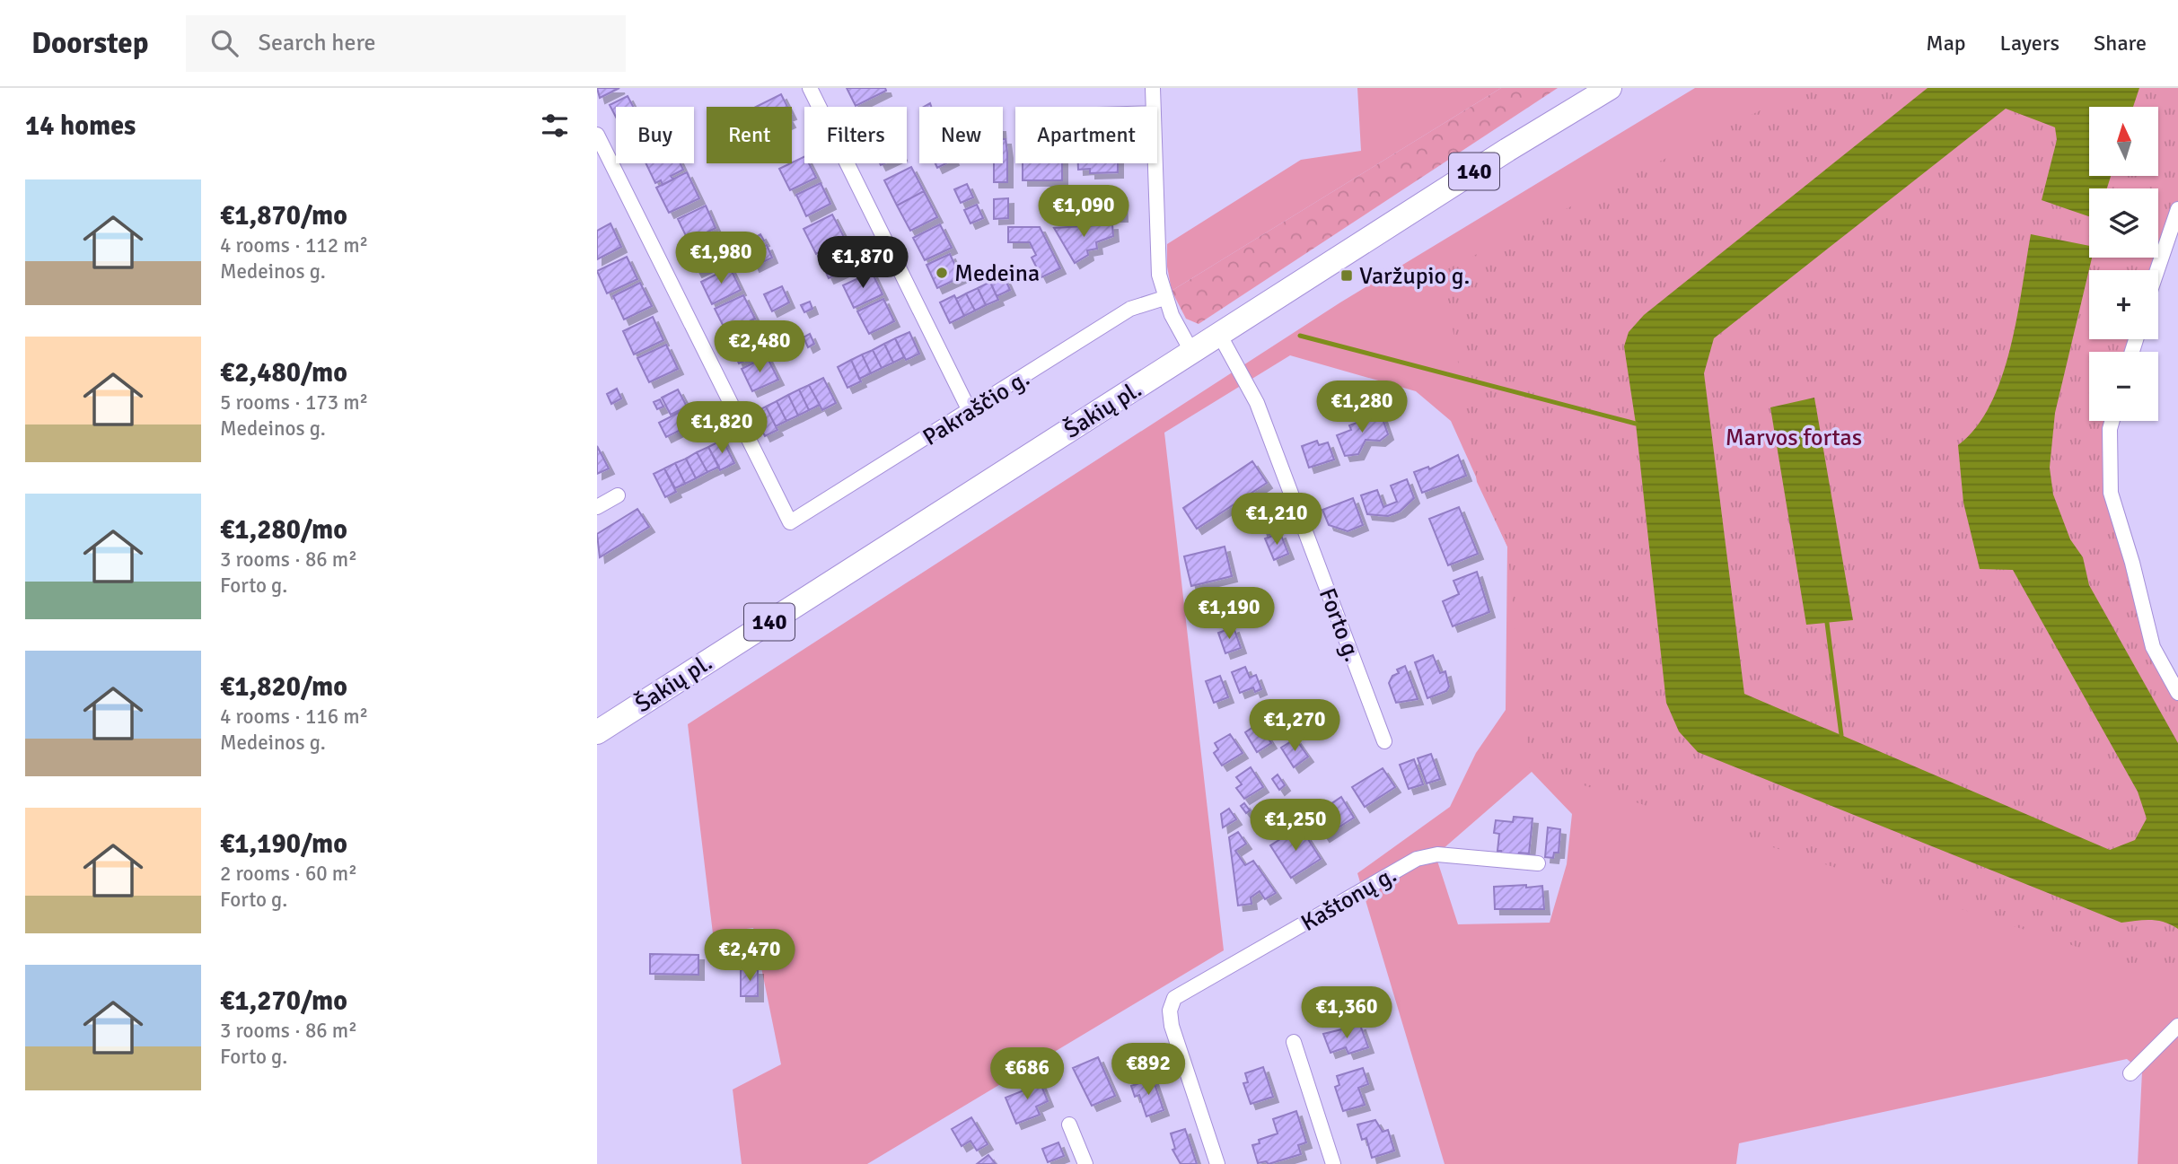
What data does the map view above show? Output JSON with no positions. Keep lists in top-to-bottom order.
{
  "streets": {
    "main road": ["140", "Šakių pl."],
    "street": ["Pakraščio g.", "Forto g.", "Kaštonų g."]
  },
  "crossings": [
    ["Šakių pl.", "Forto g."]
  ],
  "parks": ["Marvos fortas"],
  "places": {
    "other": ["Medeina"],
    "transit": ["Varžupio g."]
  },
  "north": "top",
  "page": {
    "header": "Doorstep",
    "search": "Search here",
    "nav": ["Map", "Layers", "Share"],
    "heading": "14 homes",
    "map_buttons": ["+", "−"],
    "chip": [
      "Buy",
      "Rent",
      "Filters",
      "New",
      "Apartment"
    ],
    "list": [
      {
        "name": "€1,870/mo",
        "note": "4 rooms · 112 m² · Medeinos g."
      },
      {
        "name": "€2,480/mo",
        "note": "5 rooms · 173 m² · Medeinos g."
      },
      {
        "name": "€1,280/mo",
        "note": "3 rooms · 86 m² · Forto g."
      },
      {
        "name": "€1,820/mo",
        "note": "4 rooms · 116 m² · Medeinos g."
      },
      {
        "name": "€1,190/mo",
        "note": "2 rooms · 60 m² · Forto g."
      },
      {
        "name": "€1,270/mo",
        "note": "3 rooms · 86 m² · Forto g."
      }
    ],
    "price": [
      "€1,090",
      "€1,980",
      "€1,870",
      "€2,480",
      "€1,280",
      "€1,820",
      "€1,210",
      "€1,190",
      "€1,270",
      "€1,250",
      "€2,470",
      "€1,360",
      "€892",
      "€686"
    ]
  }
}
